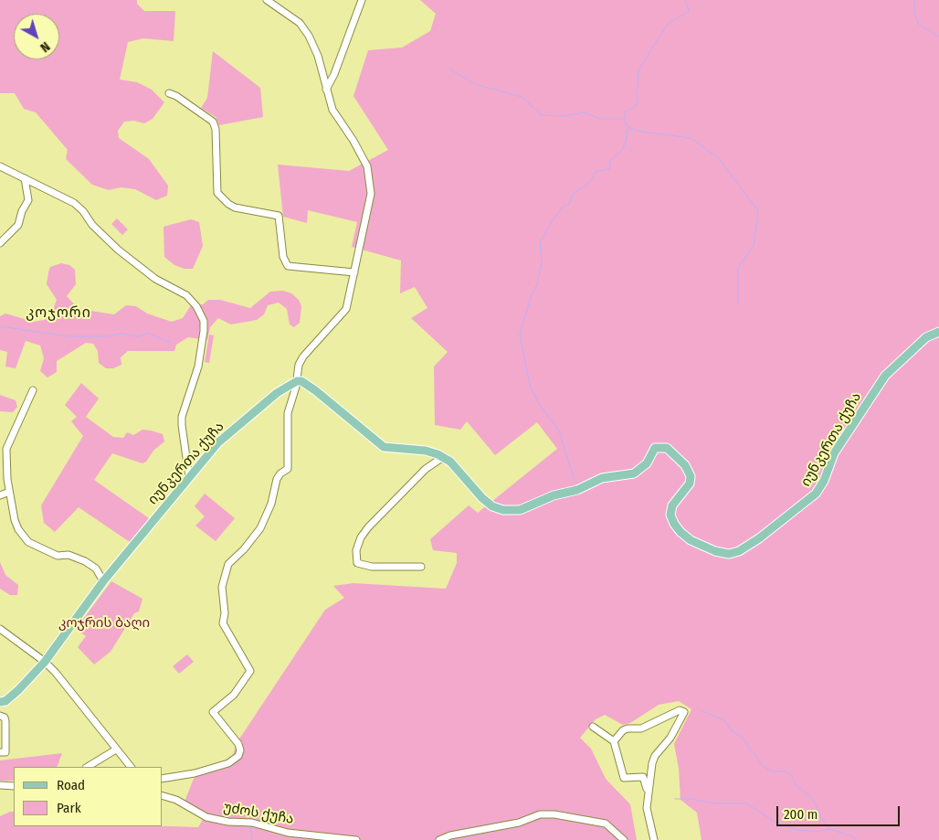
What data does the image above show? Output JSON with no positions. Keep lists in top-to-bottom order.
{
  "streets": {
    "main road": ["იუნკერთა ქუჩა"],
    "street": ["უძოს ქუჩა"]
  },
  "districts": ["კოჯორი"],
  "parks": ["კოჯრის ბაღი"],
  "legend": ["Road", "Park"],
  "scale_bar": "200 m",
  "north": "bottom right"
}
